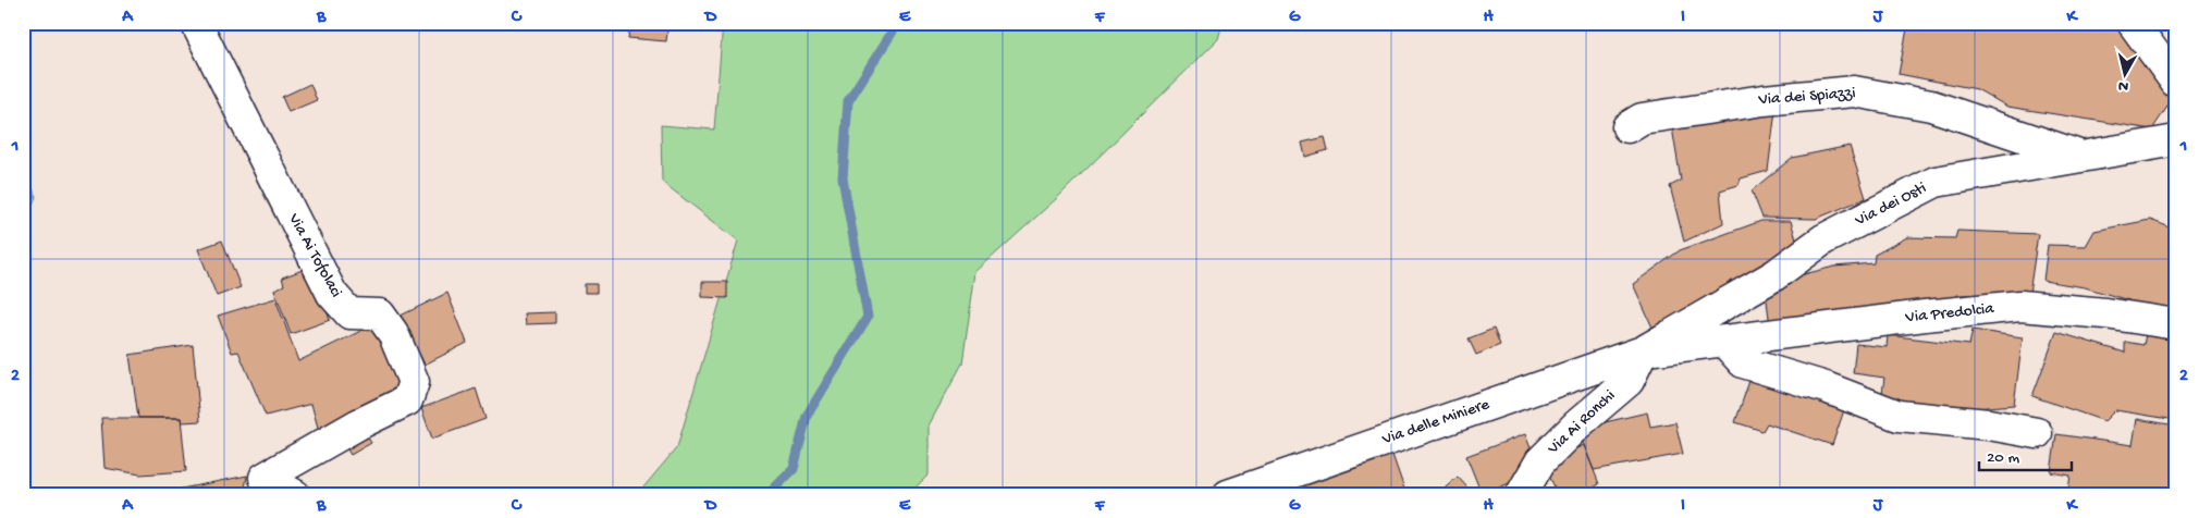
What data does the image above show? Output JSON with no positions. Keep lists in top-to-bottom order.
{
  "streets": {
    "street": [
      "Via dei Spiazzi",
      "Via dei Osti",
      "Via Ai Tofolaci",
      "Via Predolcia",
      "Via delle Miniere",
      "Via Ai Ronchi"
    ]
  },
  "crossings": [
    ["Via dei Spiazzi", "Via dei Osti"],
    ["Via dei Osti", "Via Predolcia"],
    ["Via dei Osti", "Via delle Miniere"],
    ["Via dei Osti", "Via Ai Ronchi"],
    ["Via Predolcia", "Via delle Miniere"],
    ["Via Predolcia", "Via Ai Ronchi"],
    ["Via delle Miniere", "Via Ai Ronchi"]
  ],
  "scale_bar": "20 m",
  "north": "bottom",
  "grid": {
    "columns": [
      "A",
      "B",
      "C",
      "D",
      "E",
      "F",
      "G",
      "H",
      "I",
      "J",
      "K"
    ],
    "rows": ["1", "2"]
  }
}
